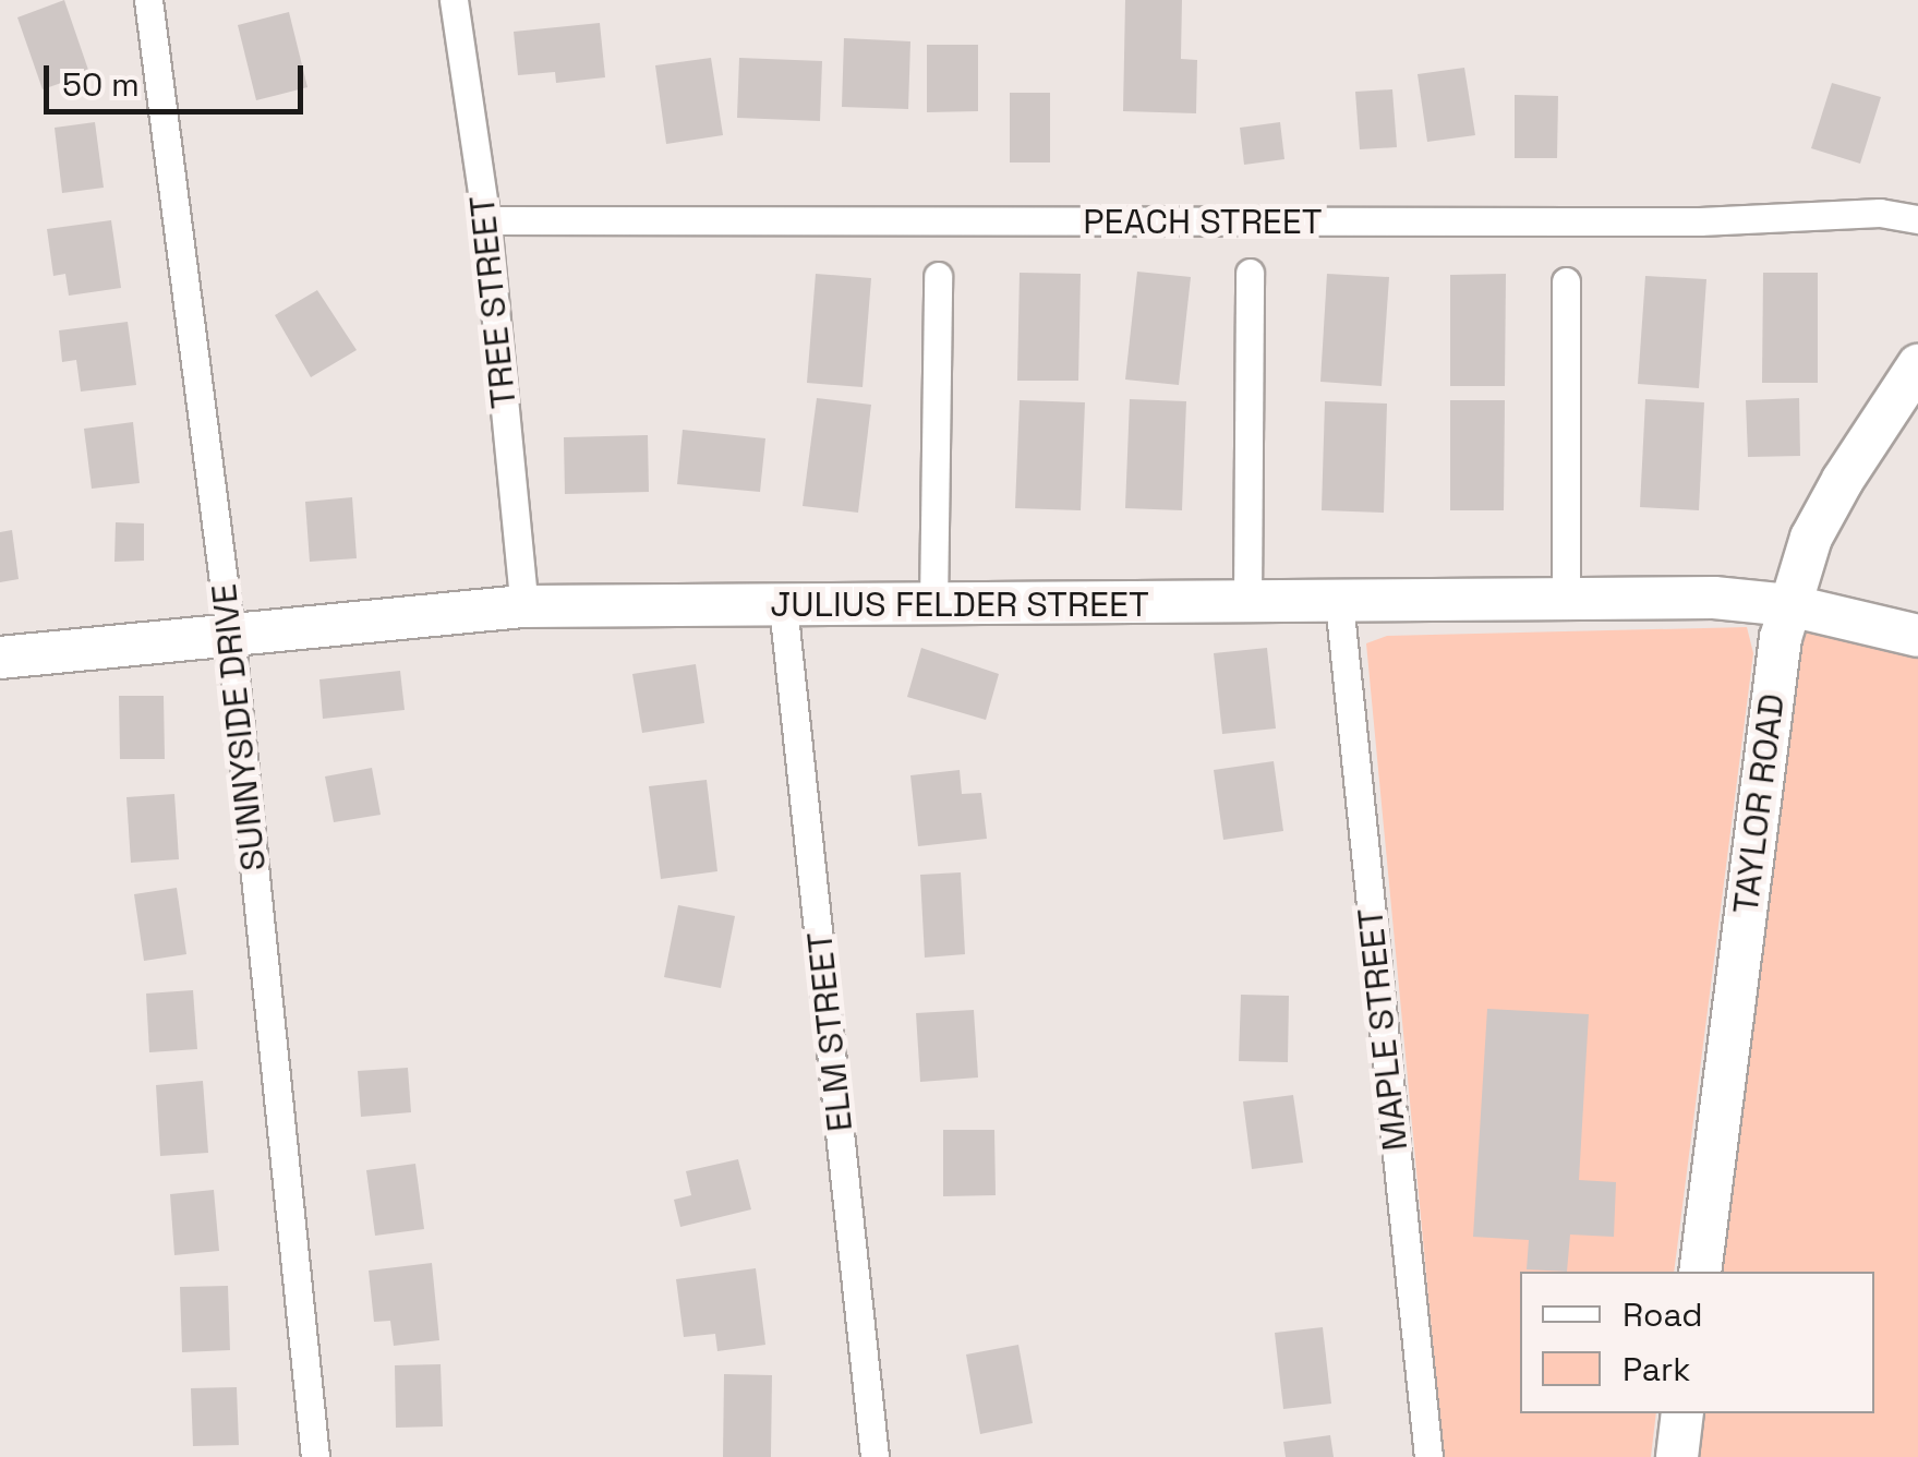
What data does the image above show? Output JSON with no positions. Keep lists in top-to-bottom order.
{
  "streets": {
    "street": [
      "PEACH STREET",
      "TREE STREET",
      "JULIUS FELDER STREET",
      "SUNNYSIDE DRIVE",
      "TAYLOR ROAD",
      "MAPLE STREET",
      "ELM STREET"
    ]
  },
  "crossings": [
    ["PEACH STREET", "TREE STREET"],
    ["TREE STREET", "JULIUS FELDER STREET"],
    ["JULIUS FELDER STREET", "SUNNYSIDE DRIVE"],
    ["JULIUS FELDER STREET", "TAYLOR ROAD"],
    ["JULIUS FELDER STREET", "MAPLE STREET"],
    ["JULIUS FELDER STREET", "ELM STREET"]
  ],
  "legend": ["Road", "Park"],
  "scale_bar": "50 m"
}
